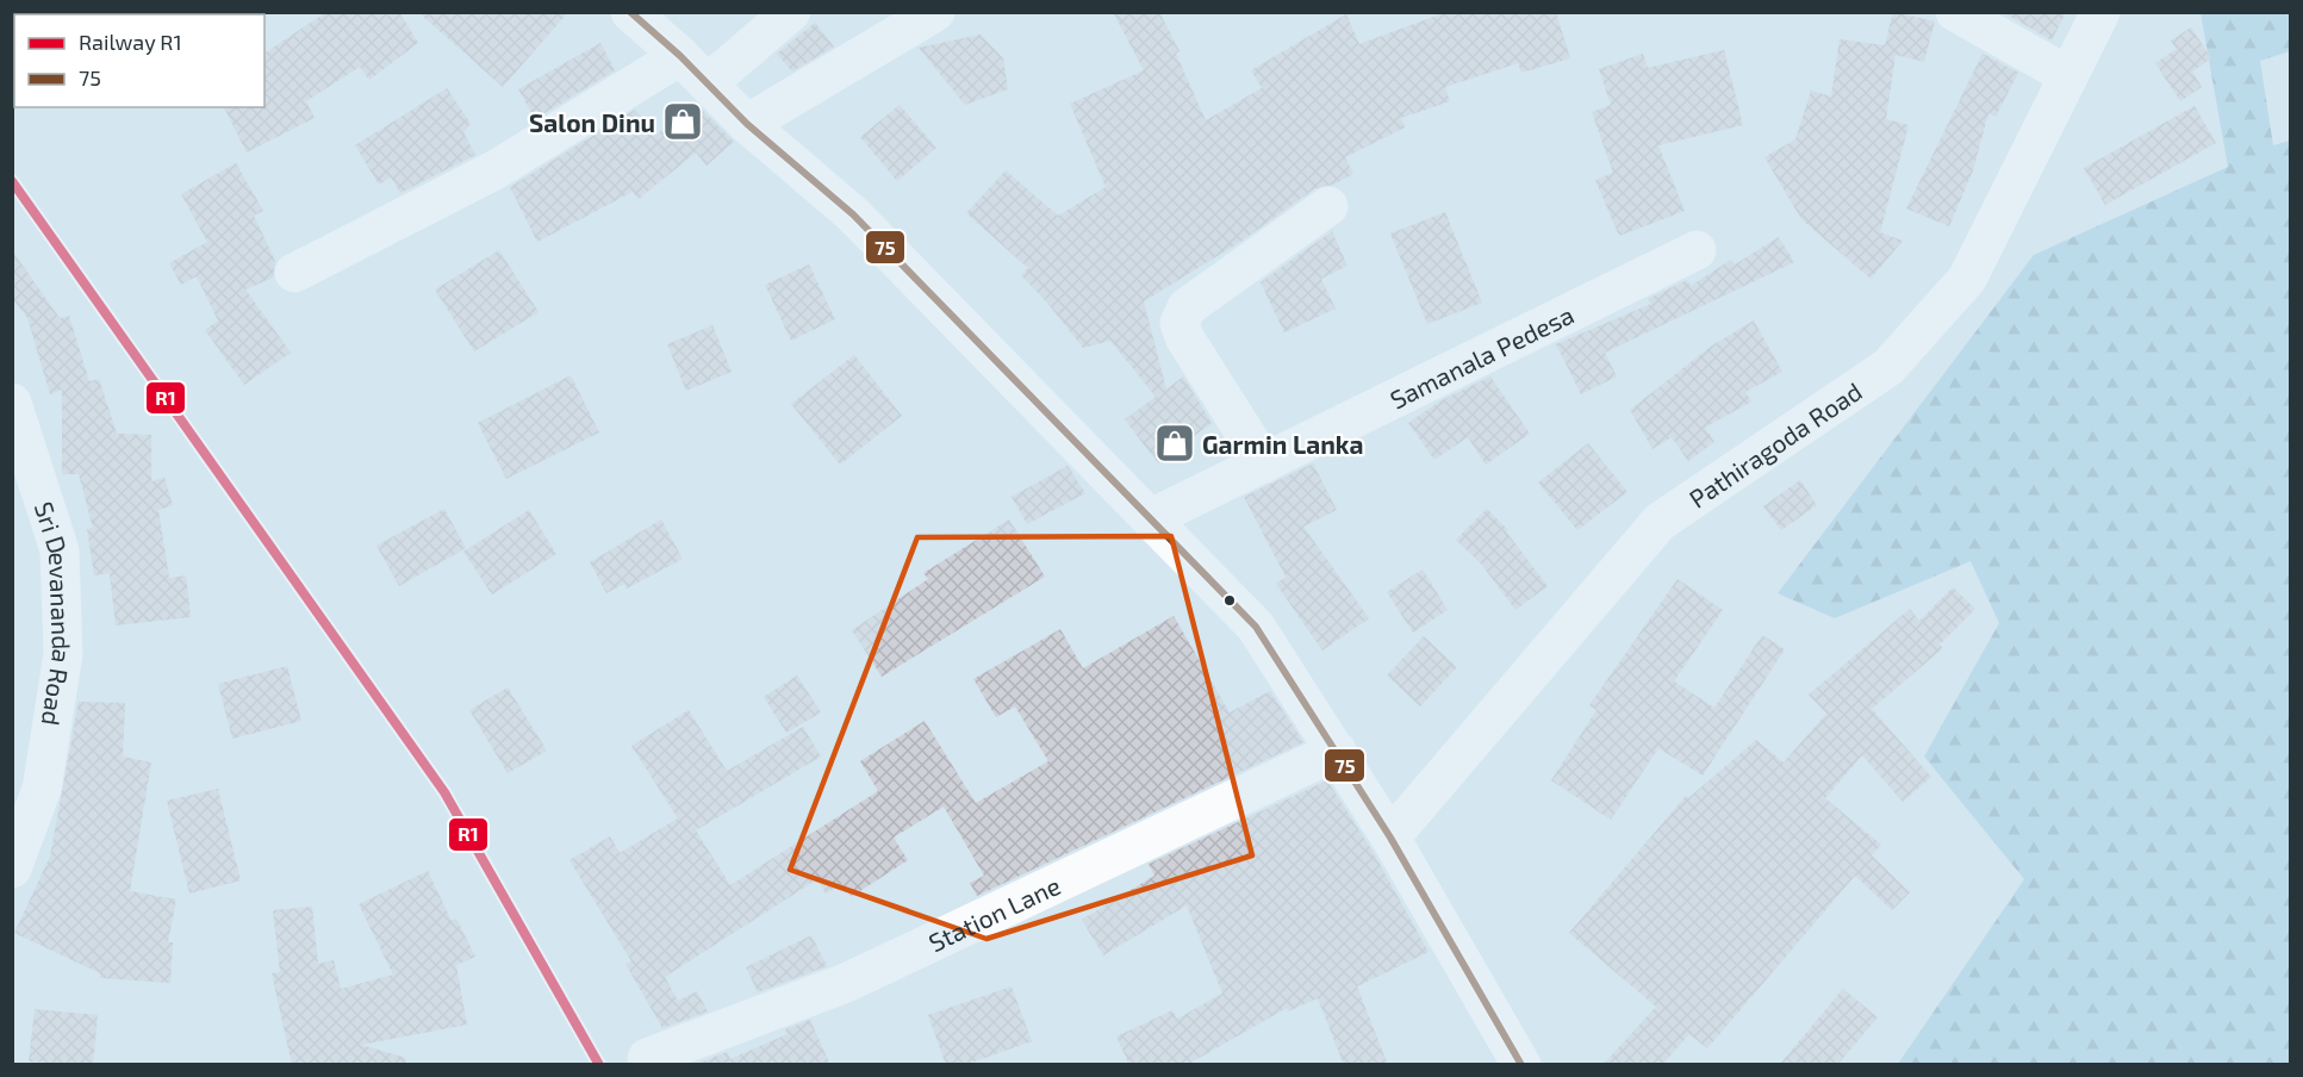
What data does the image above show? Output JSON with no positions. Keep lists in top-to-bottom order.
{
  "streets": {
    "street": [
      "Samanala Pedesa",
      "Pathiragoda Road",
      "Sri Devananda Road",
      "Station Lane"
    ]
  },
  "places": {
    "shop": ["Salon Dinu", "Garmin Lanka"]
  },
  "lines": ["transit line 75", "rail line R1"],
  "legend": ["Railway R1", "75"]
}
